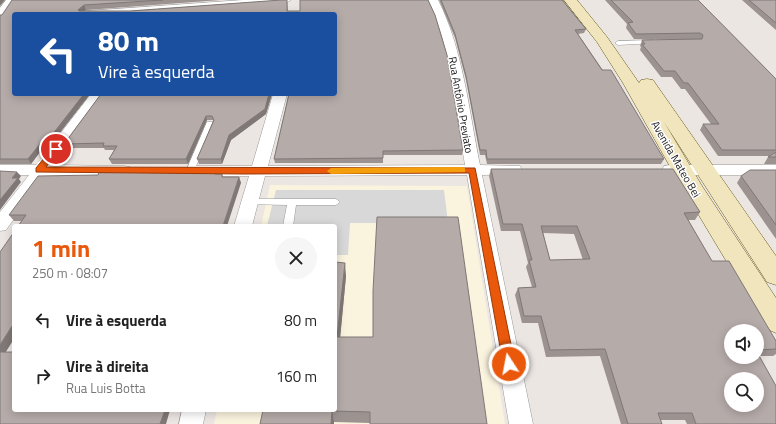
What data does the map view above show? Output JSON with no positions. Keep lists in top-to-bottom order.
{
  "streets": {
    "main road": ["Avenida Mateo Bei"],
    "street": ["Rua Antônio Previato"]
  },
  "page": {
    "turn": ["80 m", "Vire à esquerda"],
    "heading": ["1 min", "250 m · 08:07"],
    "list": [
      {
        "name": "Vire à esquerda",
        "value": "80 m"
      },
      {
        "name": "Vire à direita",
        "note": "Rua Luis Botta",
        "value": "160 m"
      }
    ]
  }
}
